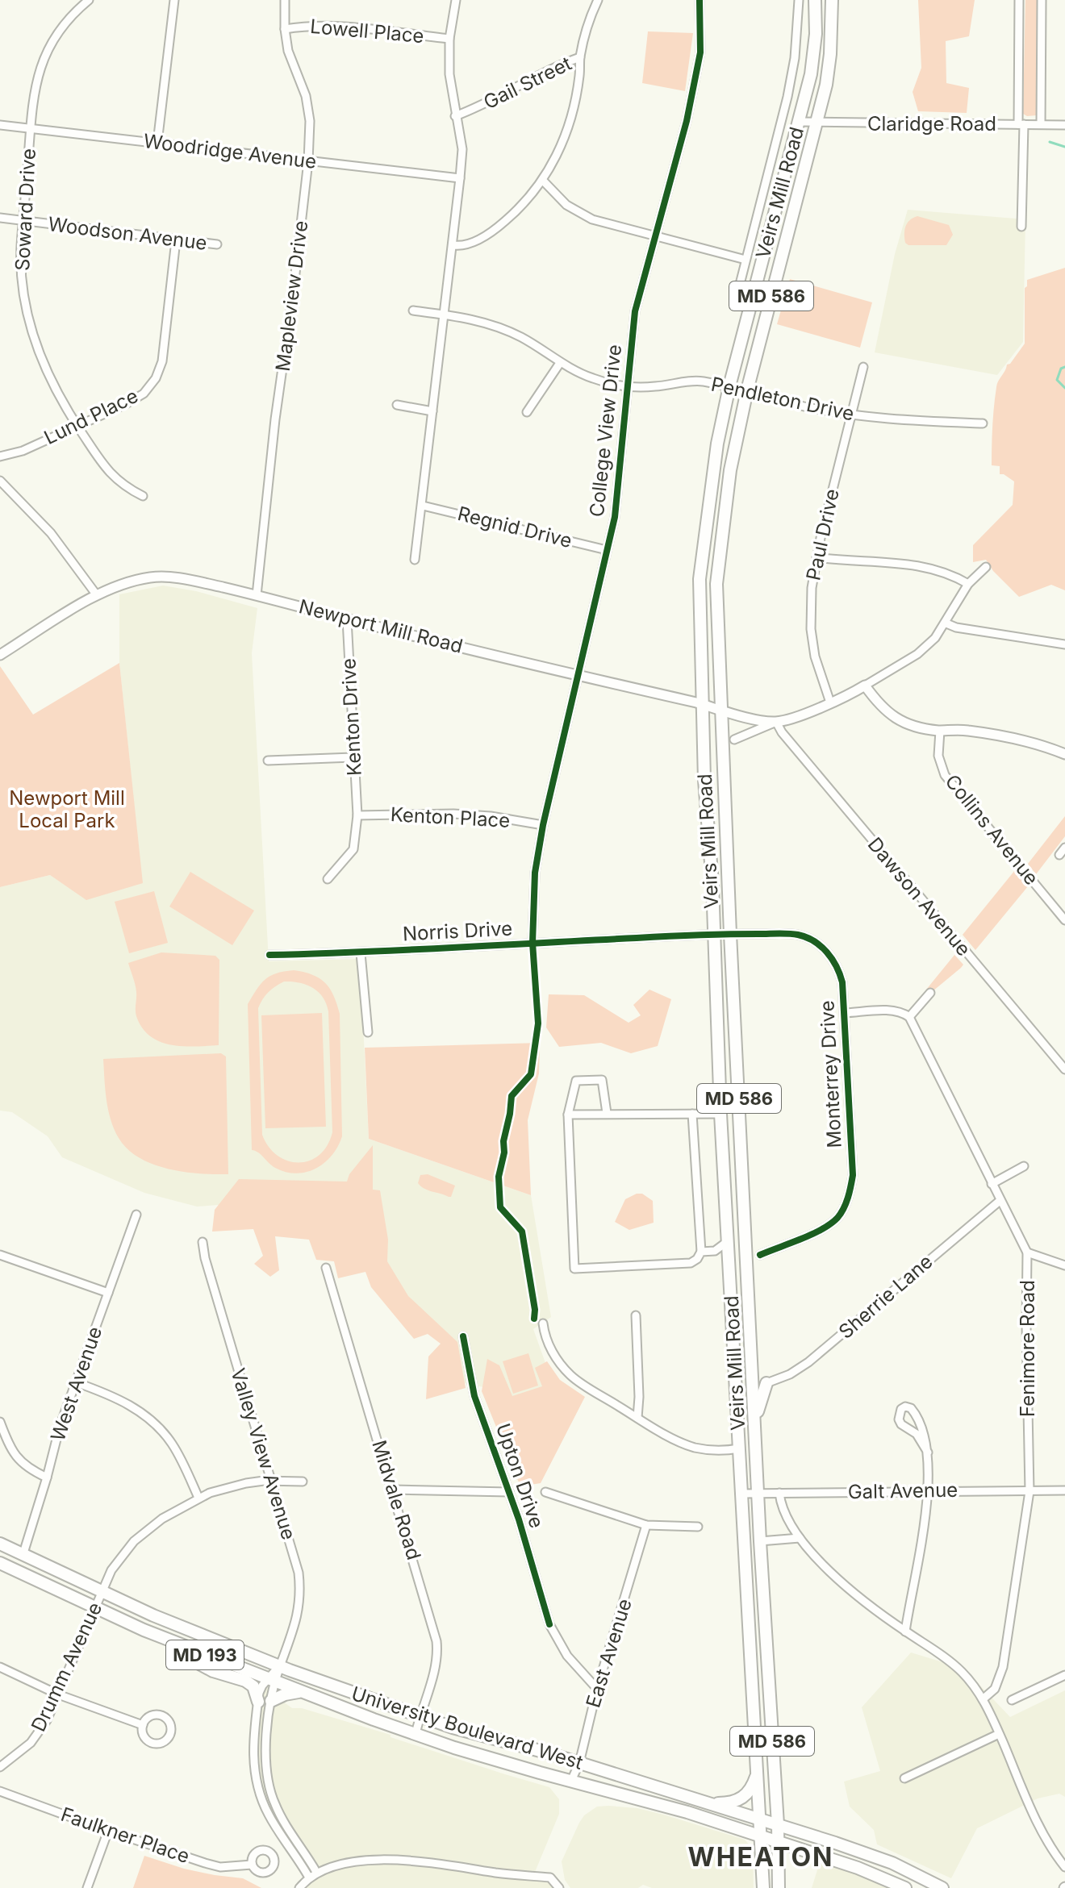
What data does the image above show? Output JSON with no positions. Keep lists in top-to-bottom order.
{
  "streets": {
    "main road": [
      "Veirs Mill Road",
      "MD 586",
      "MD 193",
      "University Boulevard West"
    ],
    "street": [
      "Lowell Place",
      "Gail Street",
      "Claridge Road",
      "Woodridge Avenue",
      "Soward Drive",
      "Woodson Avenue",
      "Mapleview Drive",
      "Pendleton Drive",
      "Lund Place",
      "College View Drive",
      "Regnid Drive",
      "Paul Drive",
      "Newport Mill Road",
      "Kenton Drive",
      "Kenton Place",
      "Collins Avenue",
      "Dawson Avenue",
      "Norris Drive",
      "Monterrey Drive",
      "Sherrie Lane",
      "Fenimore Road",
      "West Avenue",
      "Valley View Avenue",
      "Upton Drive",
      "Galt Avenue",
      "Midvale Road",
      "East Avenue",
      "Drumm Avenue",
      "Faulkner Place"
    ]
  },
  "crossings": [
    ["Lowell Place", "Mapleview Drive"],
    ["Claridge Road", "Veirs Mill Road"],
    ["Woodridge Avenue", "Soward Drive"],
    ["Woodridge Avenue", "Mapleview Drive"],
    ["Veirs Mill Road", "Pendleton Drive"],
    ["Veirs Mill Road", "Newport Mill Road"],
    ["Veirs Mill Road", "Norris Drive"],
    ["Veirs Mill Road", "Monterrey Drive"],
    ["Veirs Mill Road", "Galt Avenue"],
    ["Veirs Mill Road", "University Boulevard West"],
    ["Soward Drive", "Woodson Avenue"],
    ["Soward Drive", "Lund Place"],
    ["Woodson Avenue", "Lund Place"],
    ["Mapleview Drive", "Newport Mill Road"],
    ["Pendleton Drive", "College View Drive"],
    ["Pendleton Drive", "Paul Drive"],
    ["College View Drive", "Regnid Drive"],
    ["College View Drive", "Newport Mill Road"],
    ["College View Drive", "Kenton Place"],
    ["College View Drive", "Norris Drive"],
    ["Paul Drive", "Newport Mill Road"],
    ["Newport Mill Road", "Kenton Drive"],
    ["Newport Mill Road", "Dawson Avenue"],
    ["Kenton Drive", "Kenton Place"],
    ["Norris Drive", "Monterrey Drive"],
    ["Sherrie Lane", "Fenimore Road"],
    ["Fenimore Road", "Galt Avenue"],
    ["West Avenue", "University Boulevard West"],
    ["Valley View Avenue", "Drumm Avenue"],
    ["Valley View Avenue", "University Boulevard West"],
    ["Upton Drive", "East Avenue"],
    ["Midvale Road", "University Boulevard West"],
    ["East Avenue", "University Boulevard West"],
    ["Drumm Avenue", "University Boulevard West"]
  ],
  "districts": ["WHEATON"],
  "parks": ["Newport Mill Local Park"]
}
